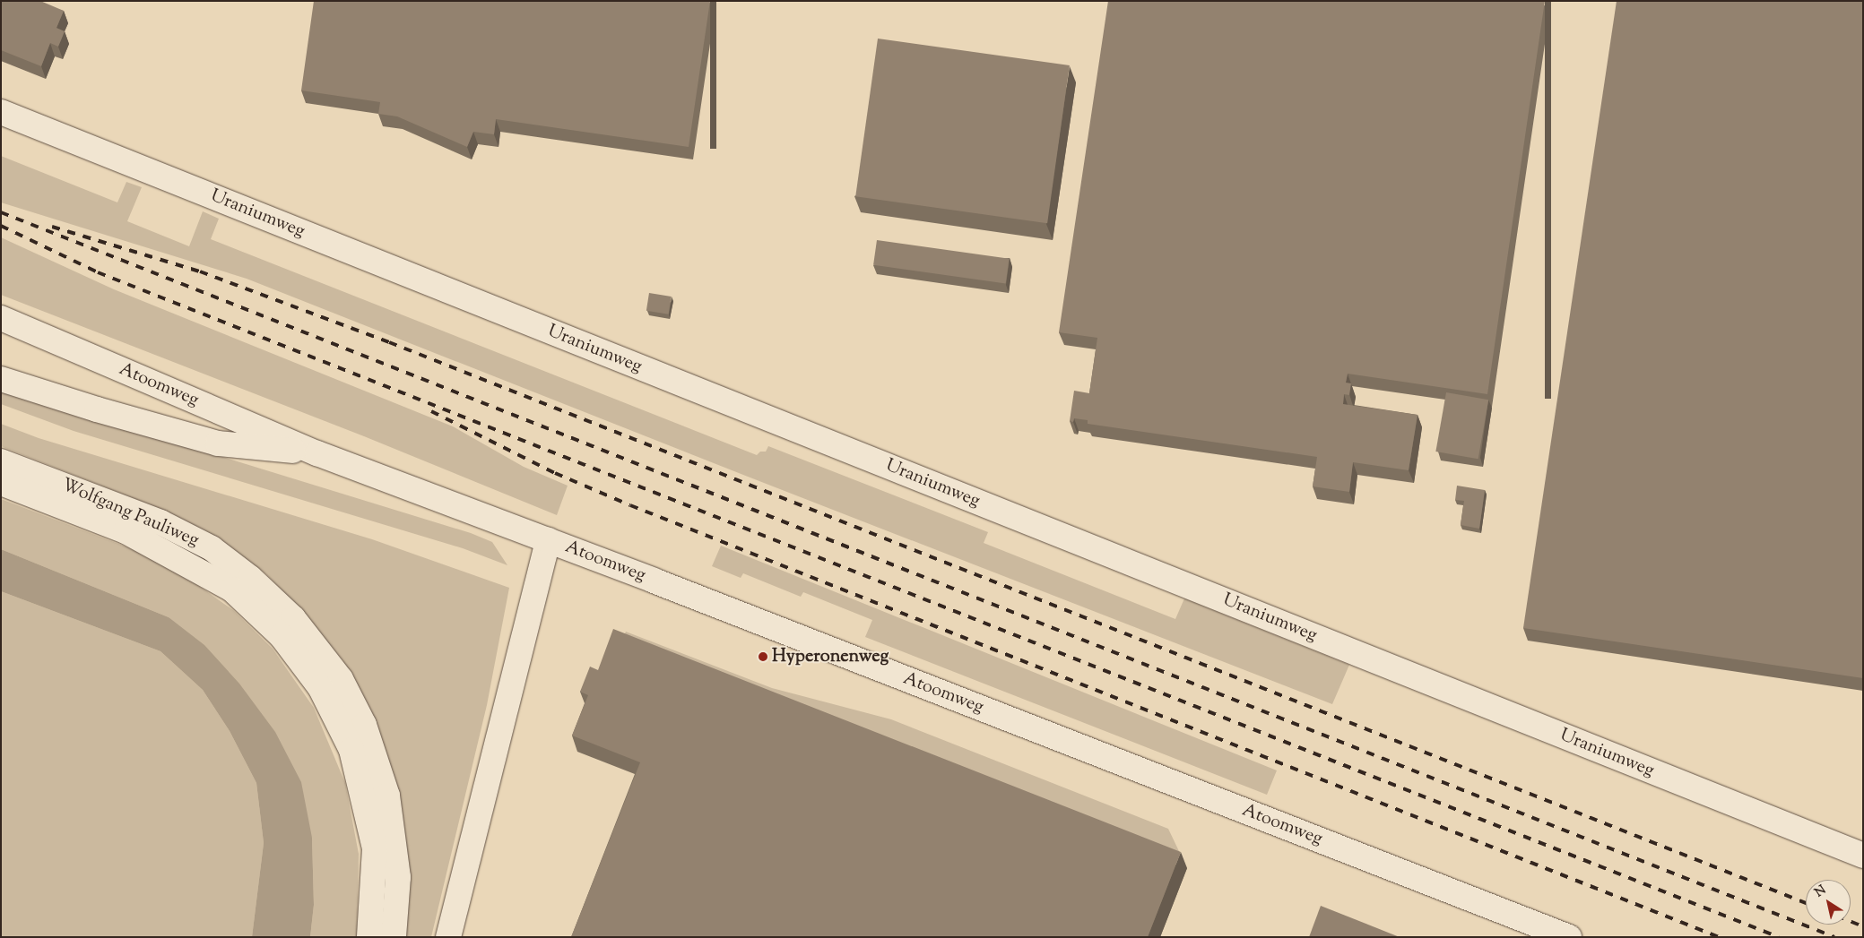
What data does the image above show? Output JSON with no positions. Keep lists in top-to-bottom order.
{
  "streets": {
    "street": ["Uraniumweg", "Atoomweg", "Wolfgang Pauliweg"]
  },
  "places": ["Hyperonenweg"],
  "north": "top left"
}
